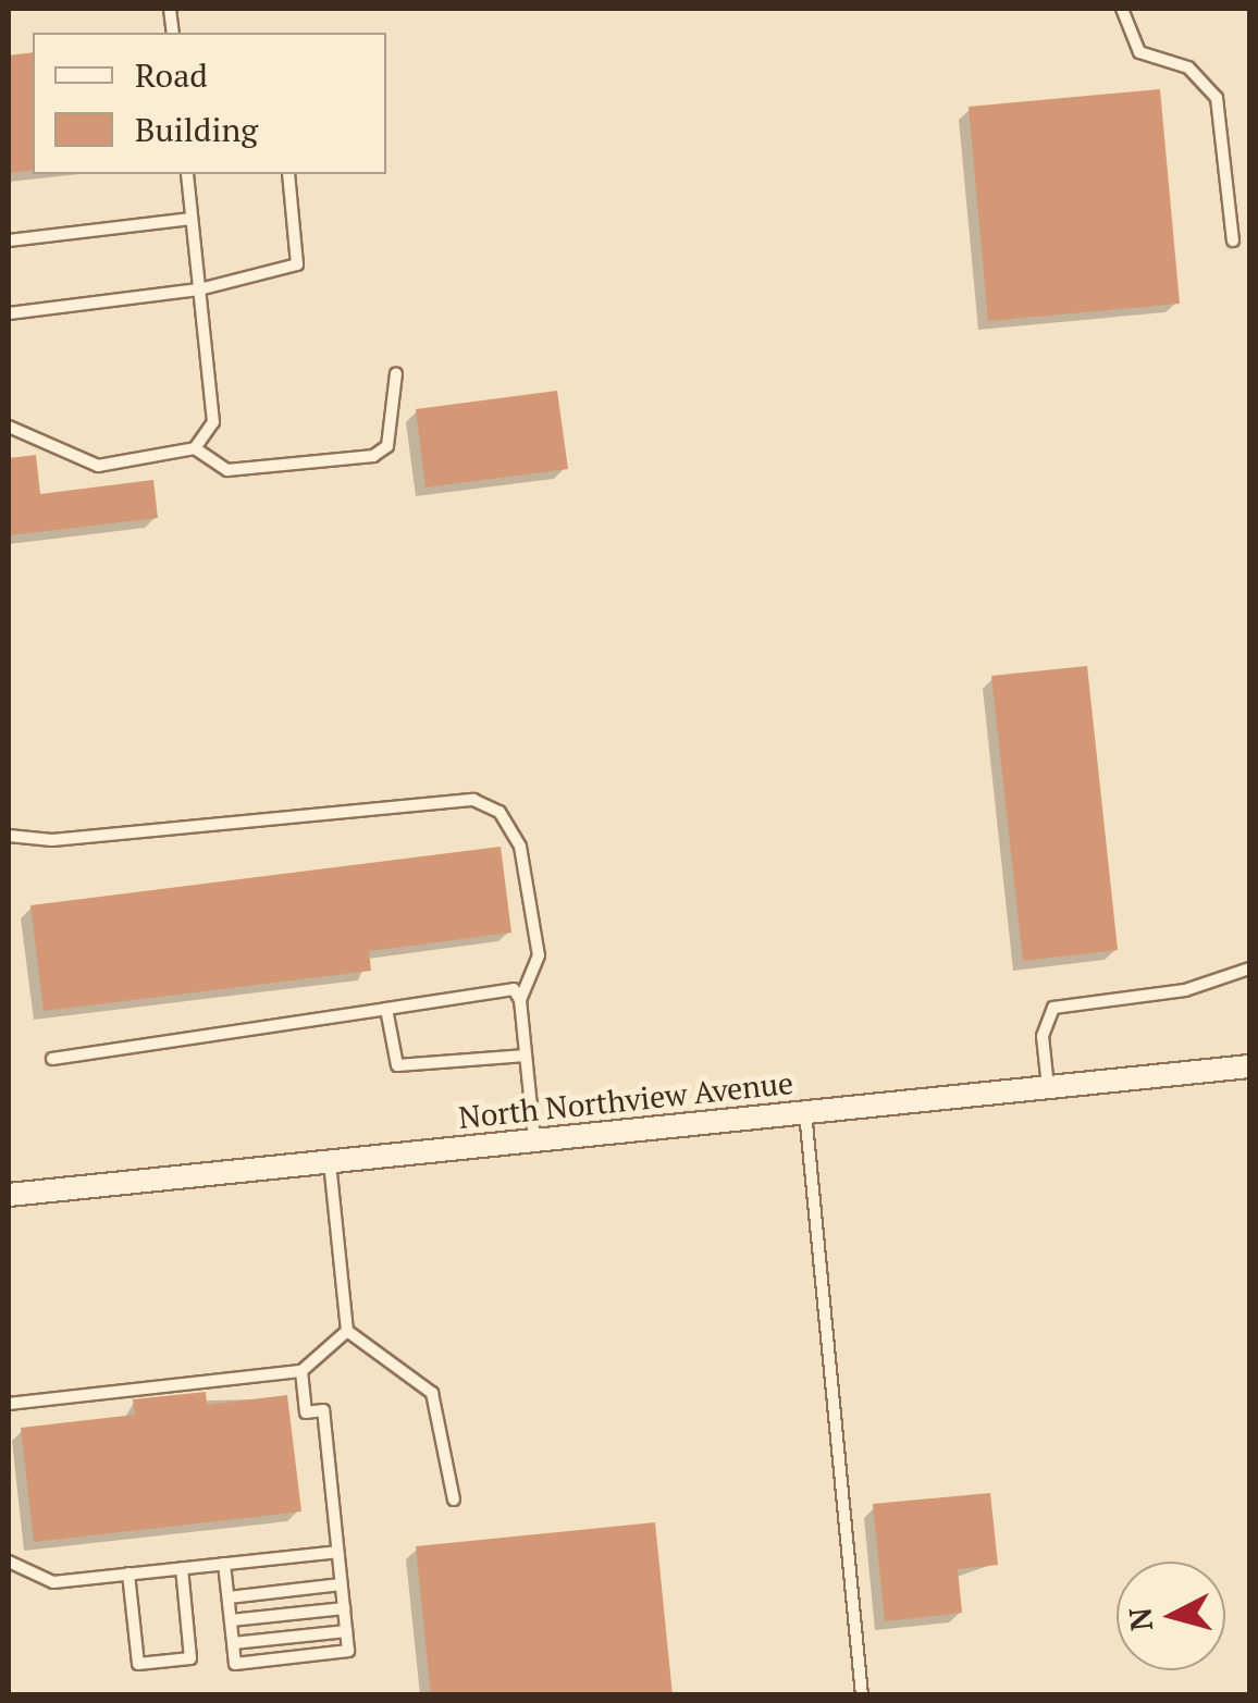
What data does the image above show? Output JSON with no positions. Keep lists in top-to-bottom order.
{
  "streets": {
    "street": ["North Northview Avenue"]
  },
  "legend": ["Road", "Building"],
  "north": "left"
}
